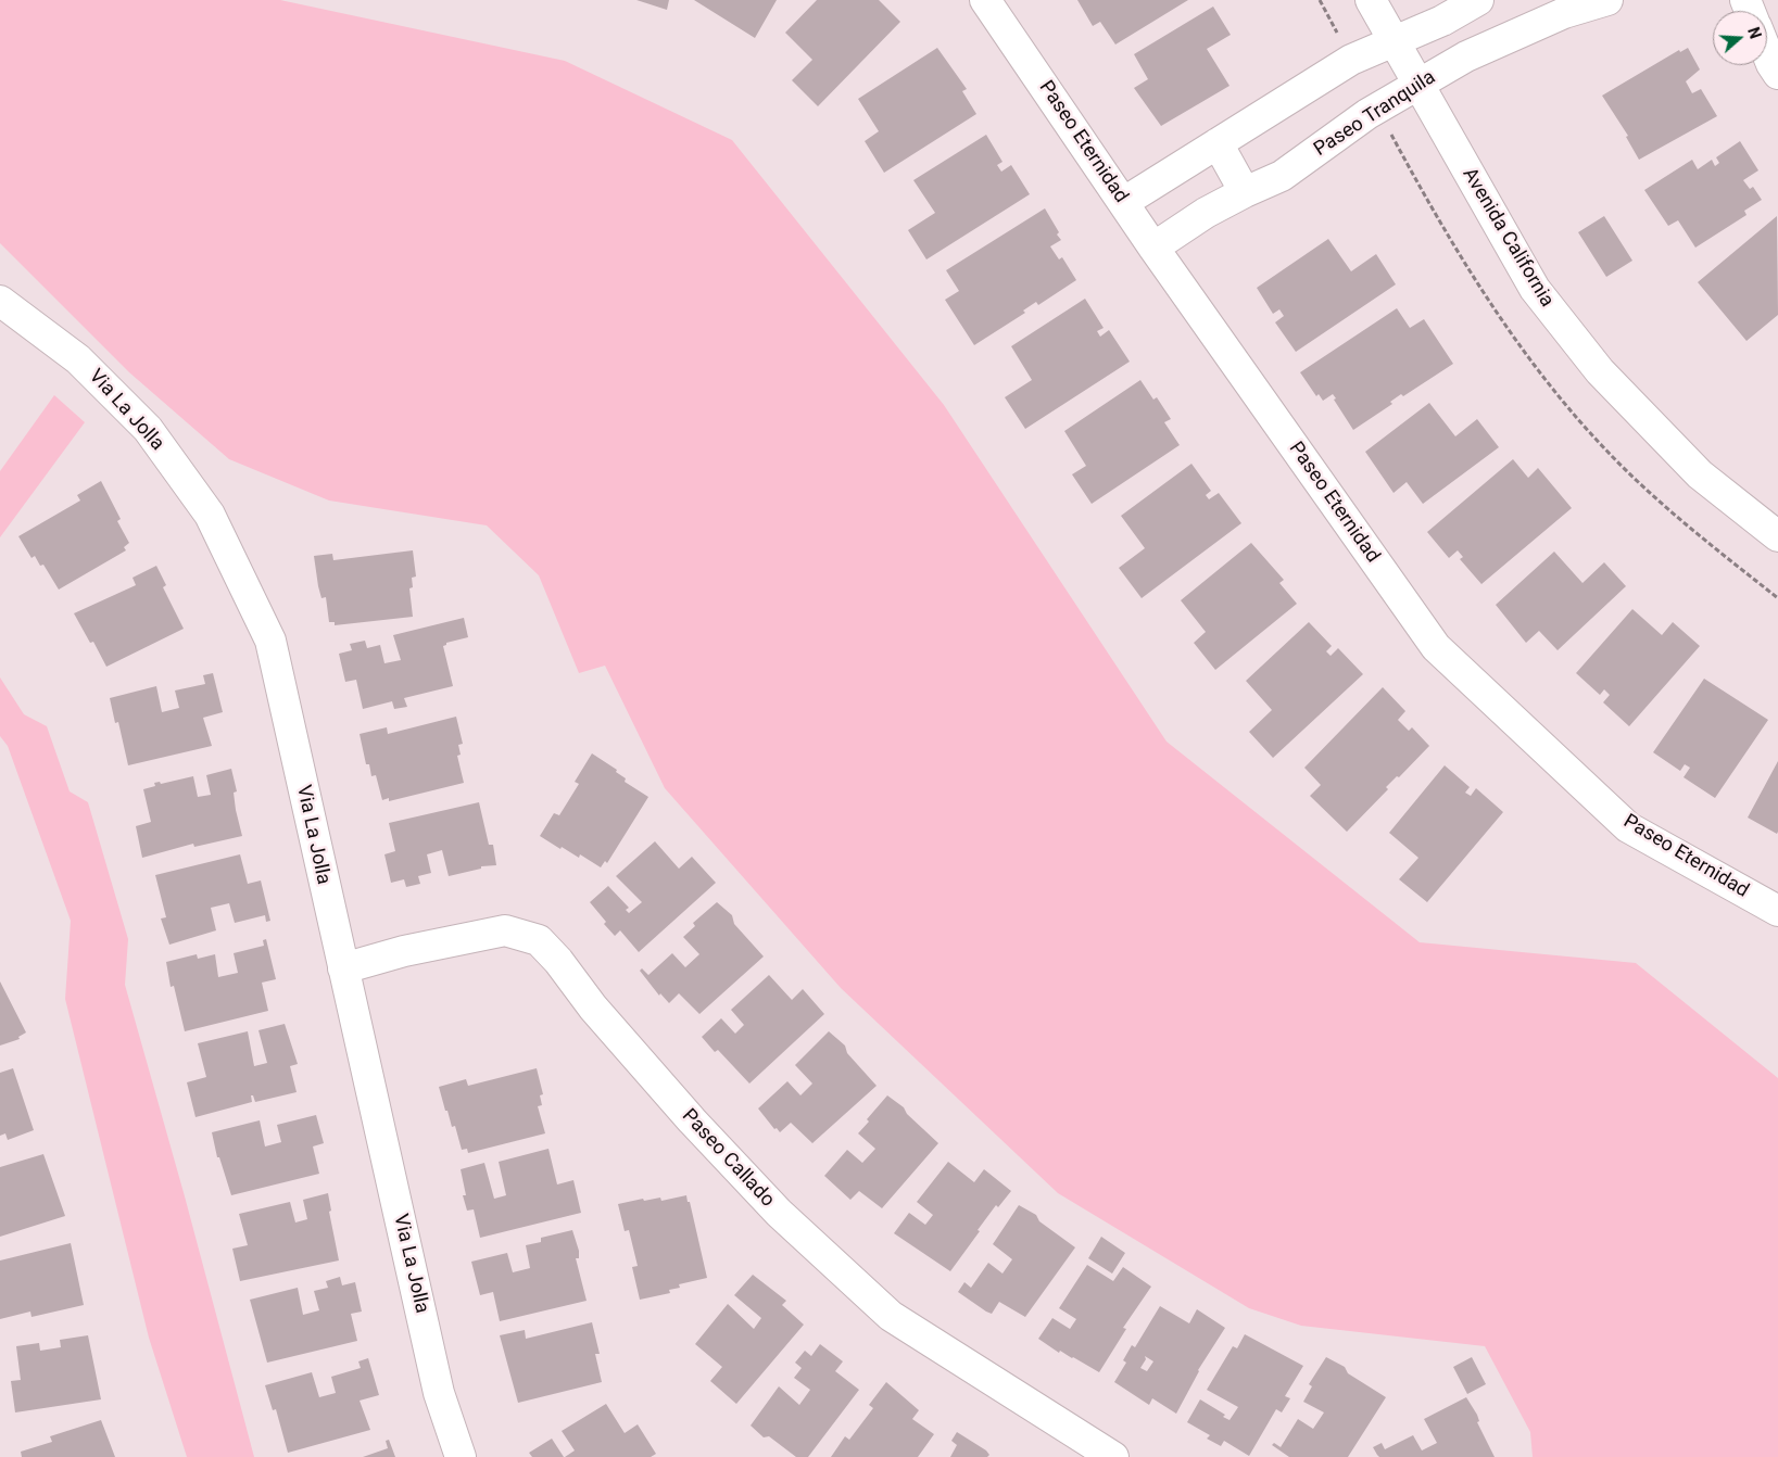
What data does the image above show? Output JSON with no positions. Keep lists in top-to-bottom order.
{
  "streets": {
    "street": [
      "Paseo Tranquila",
      "Paseo Eternidad",
      "Avenida California",
      "Via La Jolla",
      "Paseo Callado"
    ]
  },
  "crossings": [
    ["Paseo Tranquila", "Paseo Eternidad"],
    ["Paseo Tranquila", "Avenida California"],
    ["Via La Jolla", "Paseo Callado"]
  ],
  "north": "right"
}
